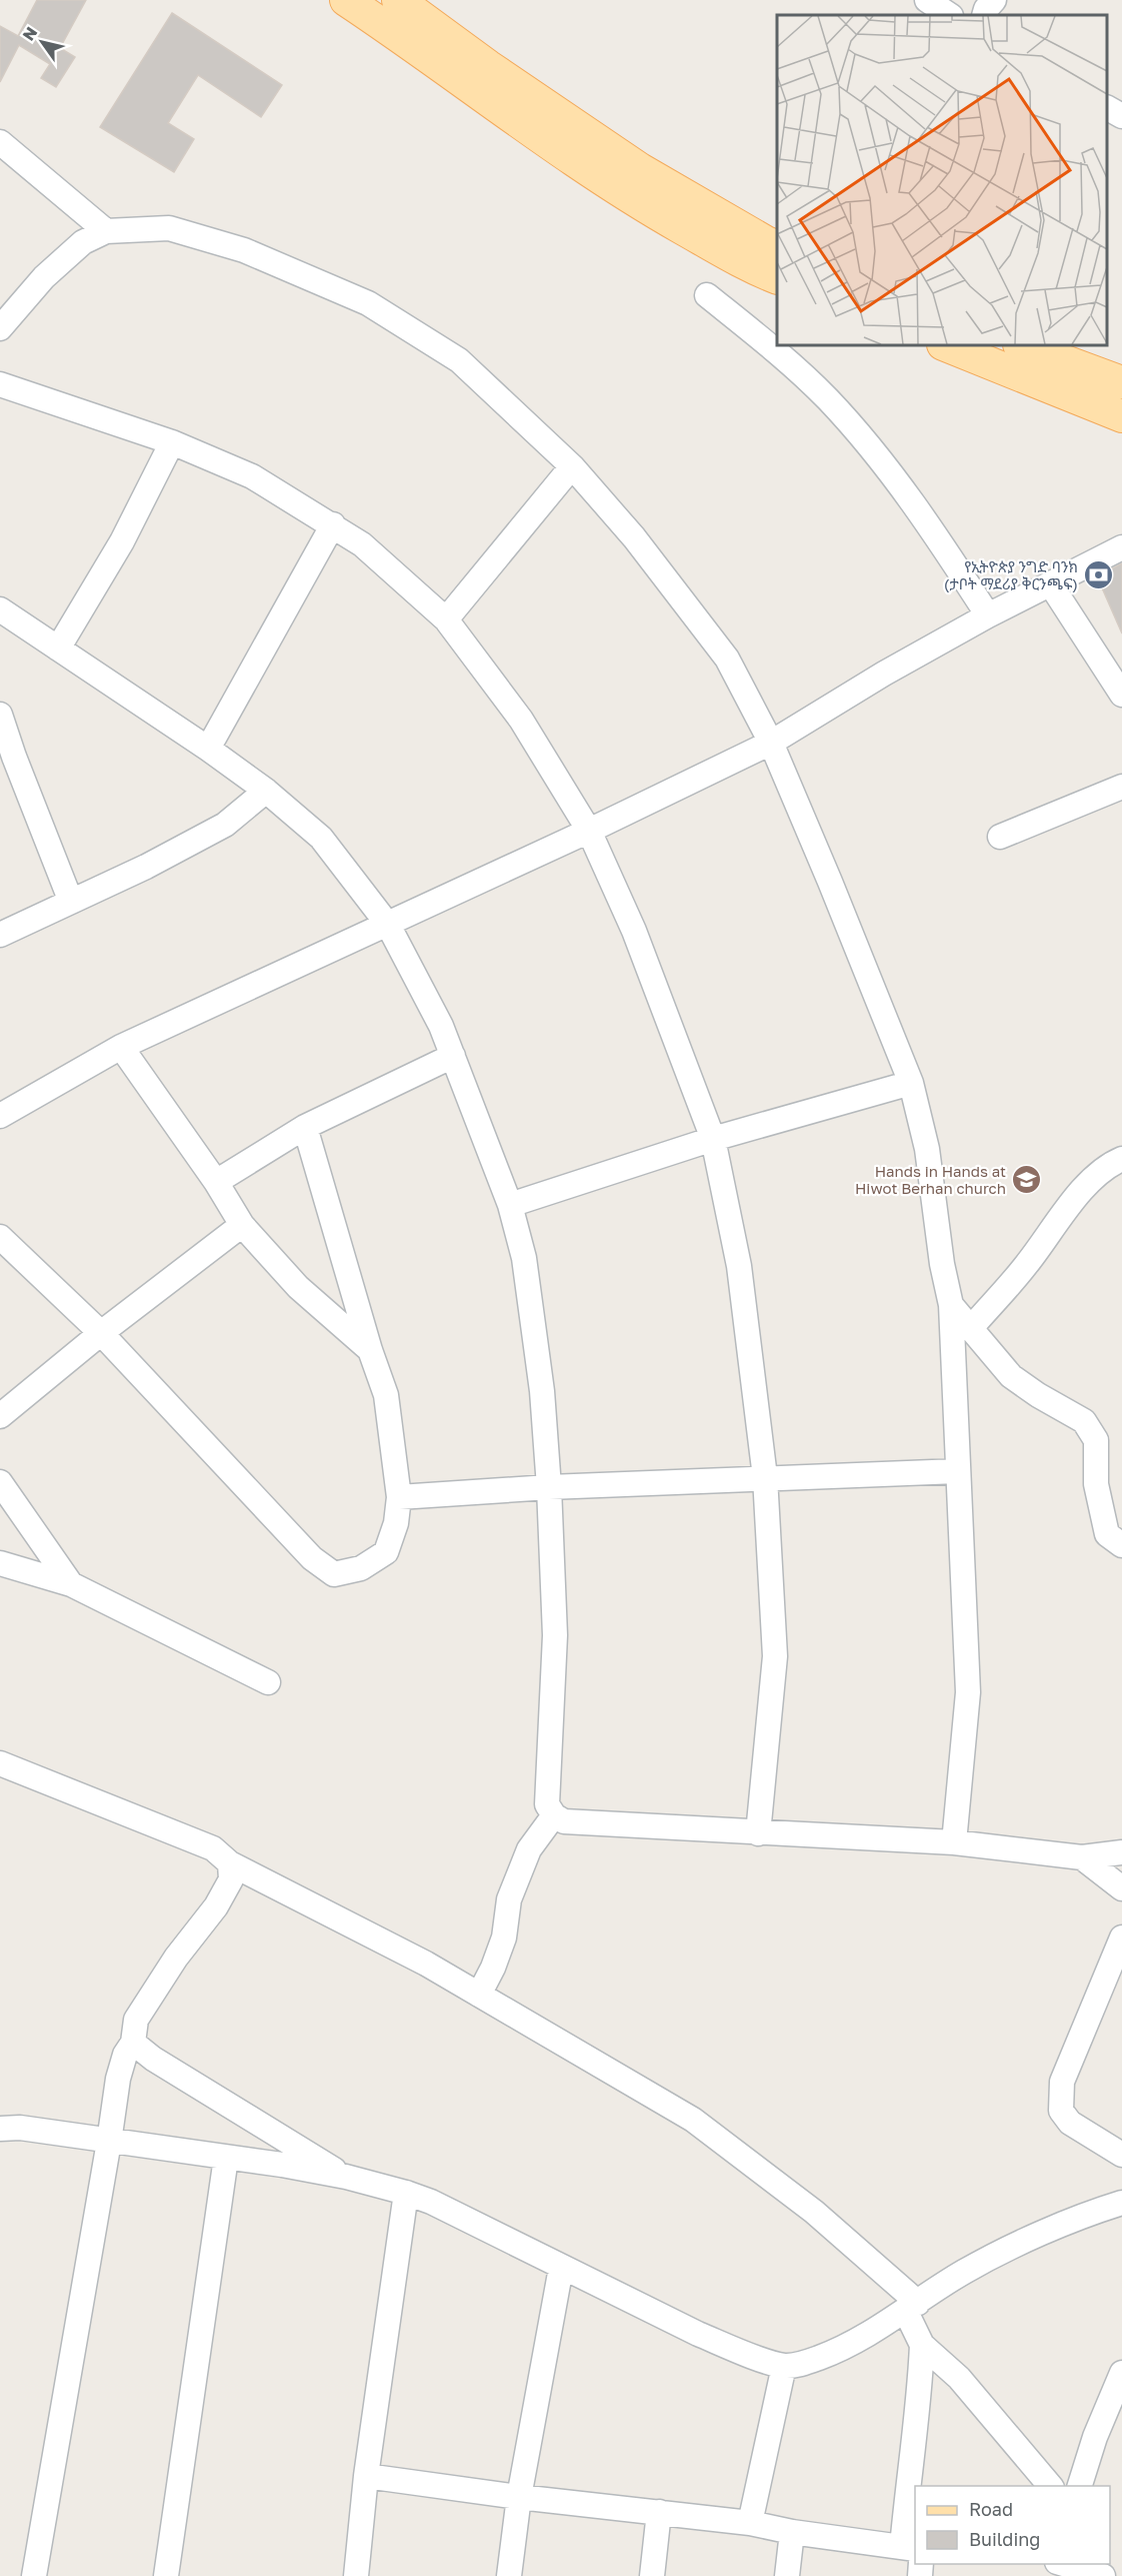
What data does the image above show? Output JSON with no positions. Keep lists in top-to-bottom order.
{
  "places": {
    "bank": ["የኢትዮጵያ ንግድ ባንክ (ታቦት ማደሪያ ቅርንጫፍ)"],
    "school or university": ["Hands in Hands at Hiwot Berhan church"]
  },
  "legend": ["Road", "Building"],
  "north": "top left"
}
